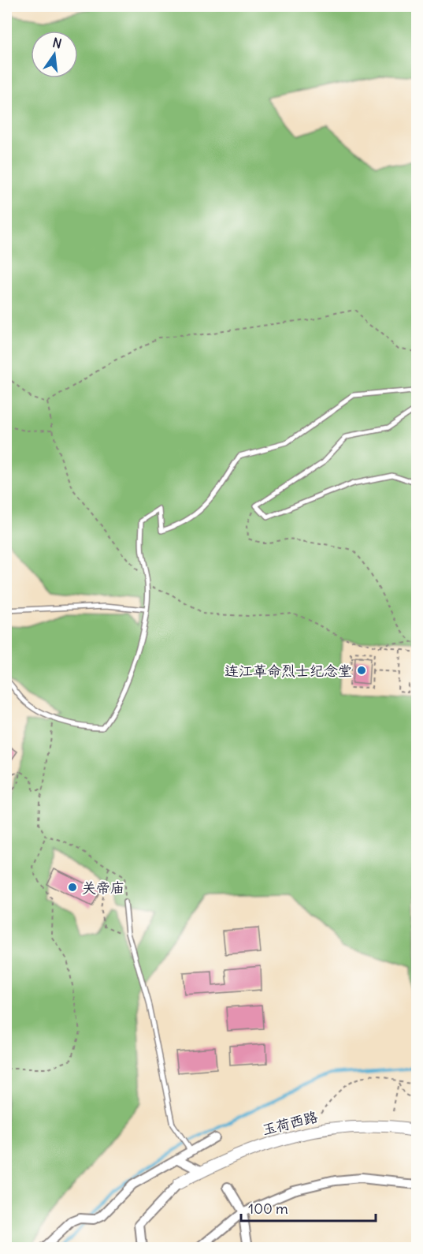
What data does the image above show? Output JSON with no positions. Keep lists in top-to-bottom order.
{
  "streets": {
    "main road": ["玉荷西路"]
  },
  "places": ["连江革命烈士纪念堂", "关帝庙"],
  "scale_bar": "100 m",
  "north": "top"
}
